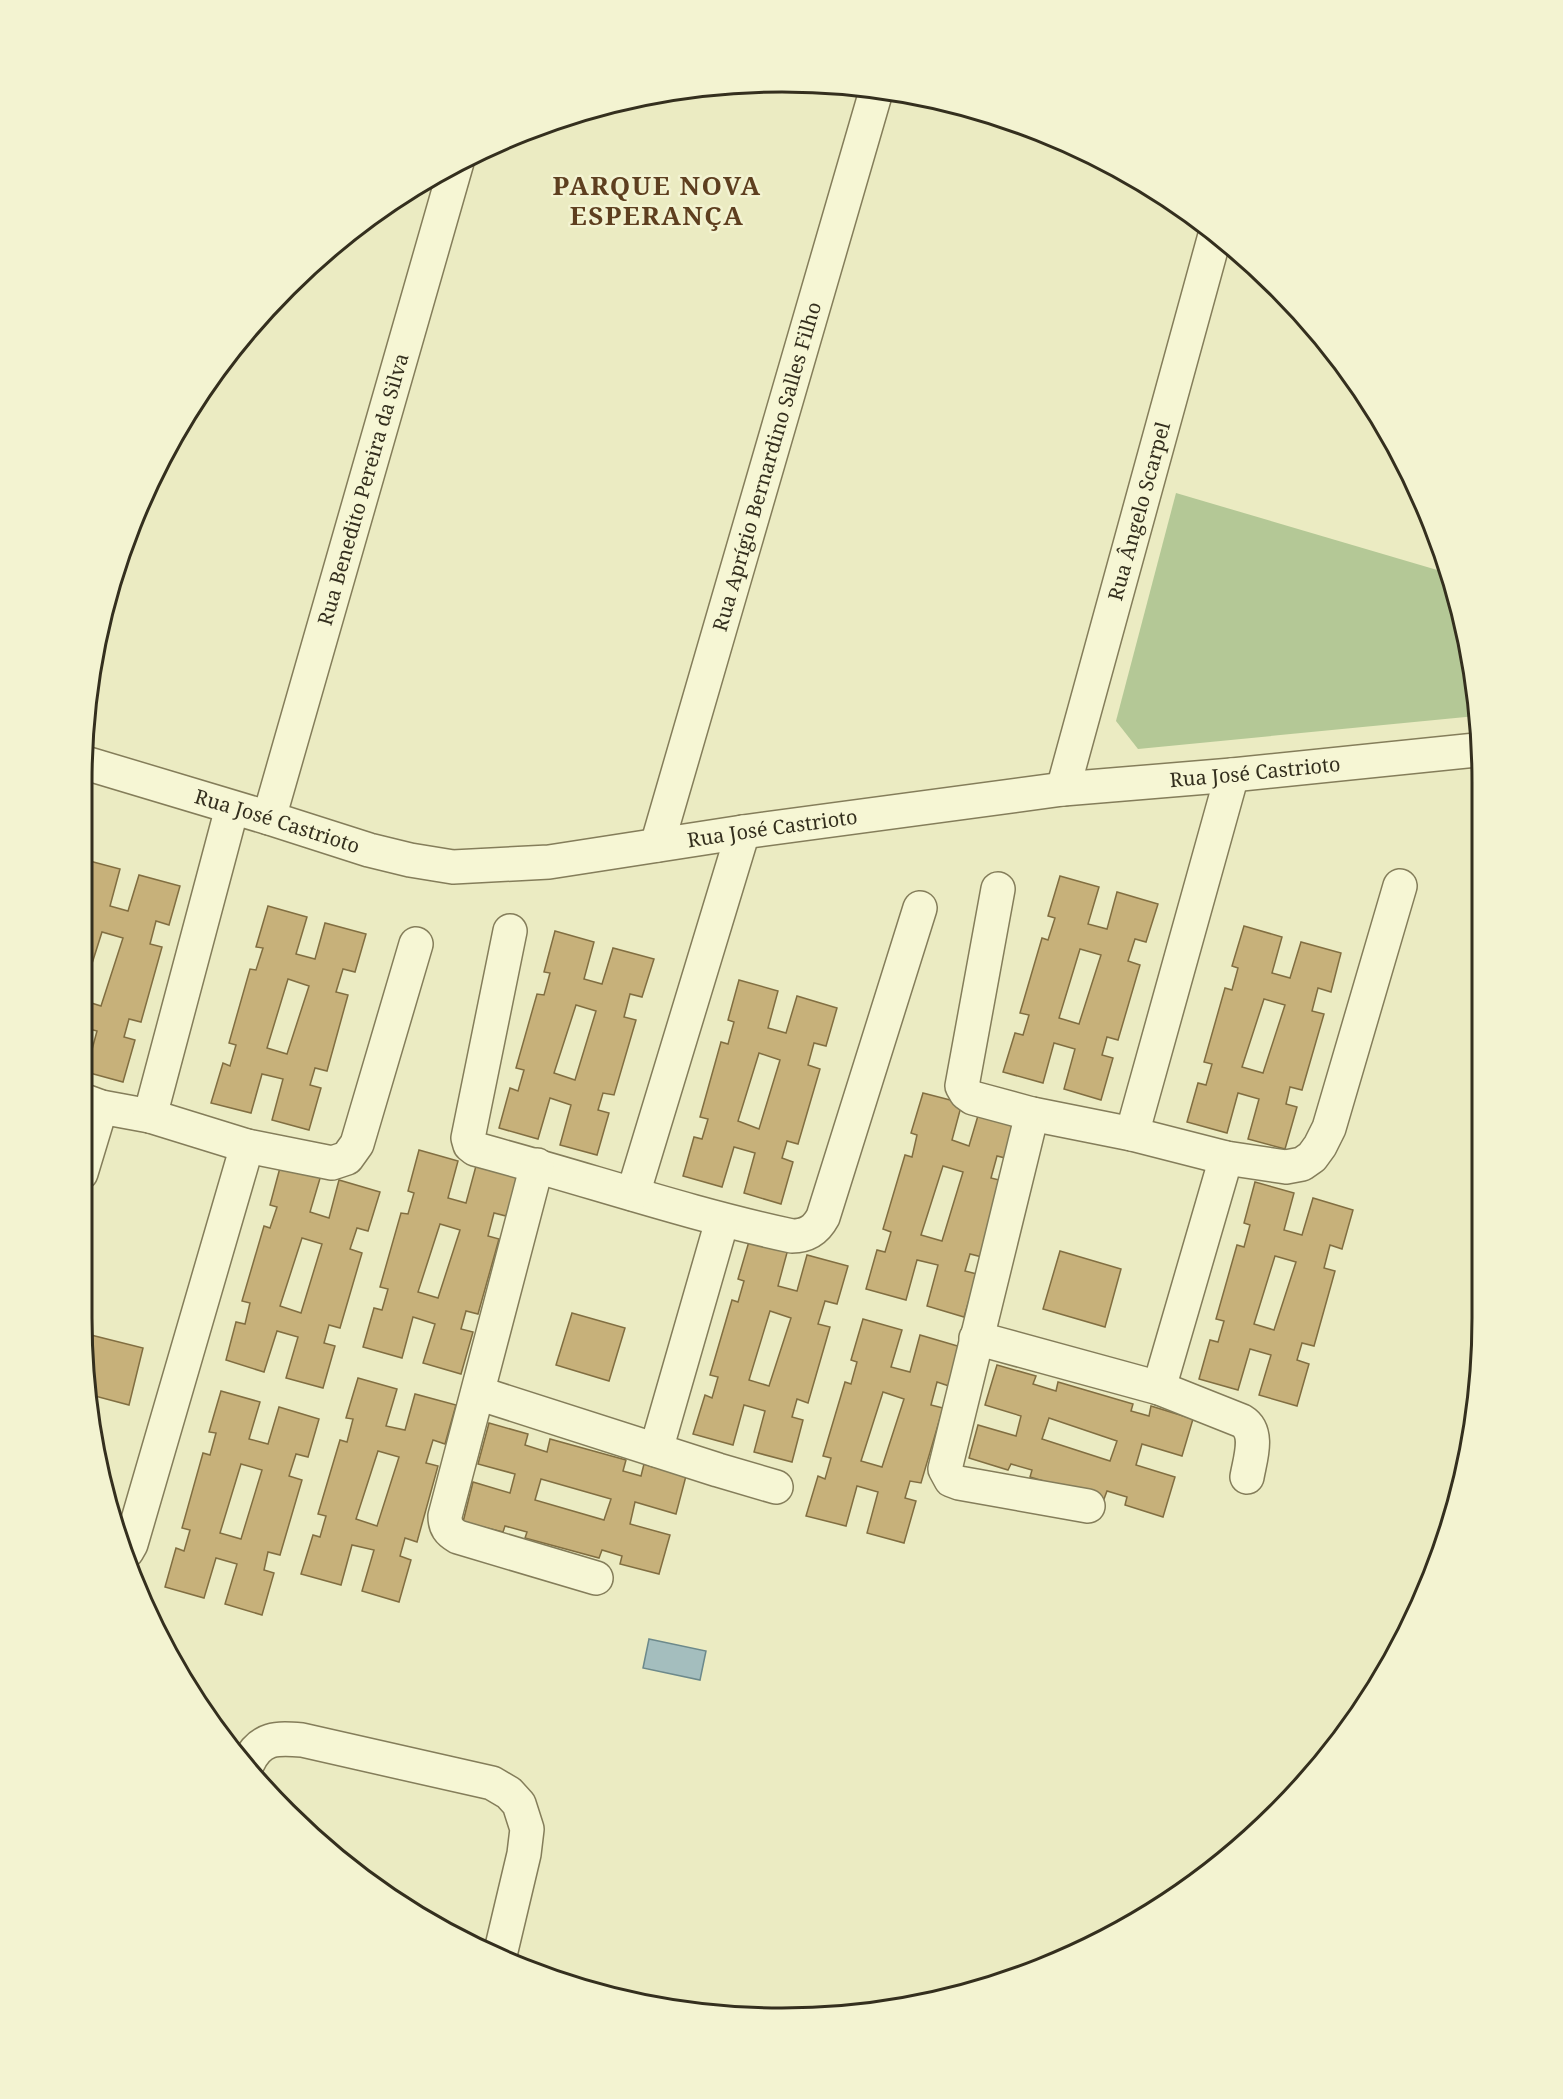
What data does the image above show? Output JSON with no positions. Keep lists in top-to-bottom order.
{
  "streets": {
    "street": [
      "Rua Aprígio Bernardino Salles Filho",
      "Rua Benedito Pereira da Silva",
      "Rua Ângelo Scarpel",
      "Rua José Castrioto"
    ]
  },
  "crossings": [
    ["Rua Aprígio Bernardino Salles Filho", "Rua José Castrioto"],
    ["Rua Benedito Pereira da Silva", "Rua José Castrioto"],
    ["Rua Ângelo Scarpel", "Rua José Castrioto"]
  ],
  "districts": ["PARQUE NOVA ESPERANÇA"]
}
